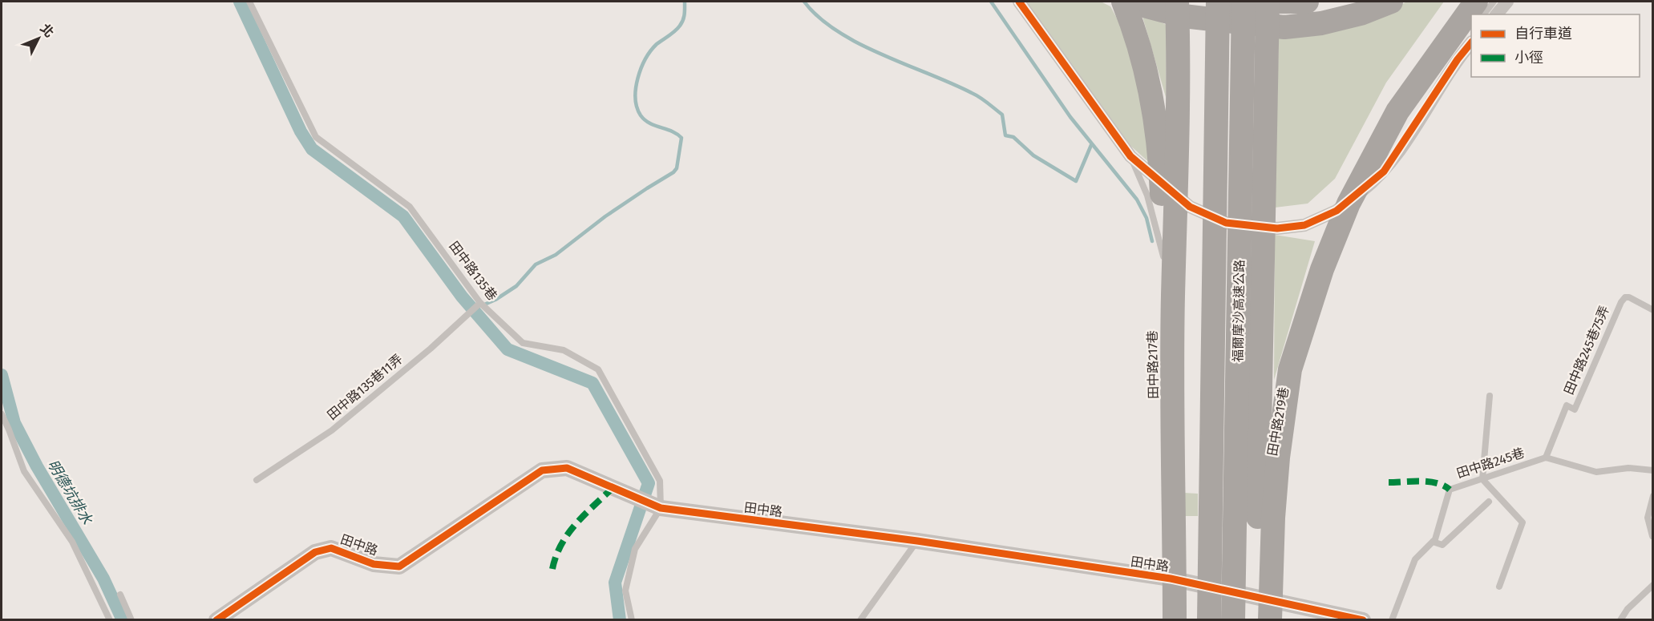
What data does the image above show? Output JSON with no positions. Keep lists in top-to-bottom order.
{
  "streets": {
    "highway": ["福爾摩沙高速公路"],
    "street": ["田中路"],
    "lane": [
      "田中路135巷",
      "田中路245巷75弄",
      "田中路217巷",
      "田中路135巷11弄",
      "田中路219巷",
      "田中路245巷"
    ]
  },
  "crossings": [
    ["田中路135巷", "田中路135巷11弄"],
    ["田中路135巷", "田中路"],
    ["田中路245巷75弄", "田中路245巷"],
    ["田中路217巷", "田中路"]
  ],
  "water": ["明德坑排水"],
  "legend": ["自行車道", "小徑"],
  "north": "top right"
}
